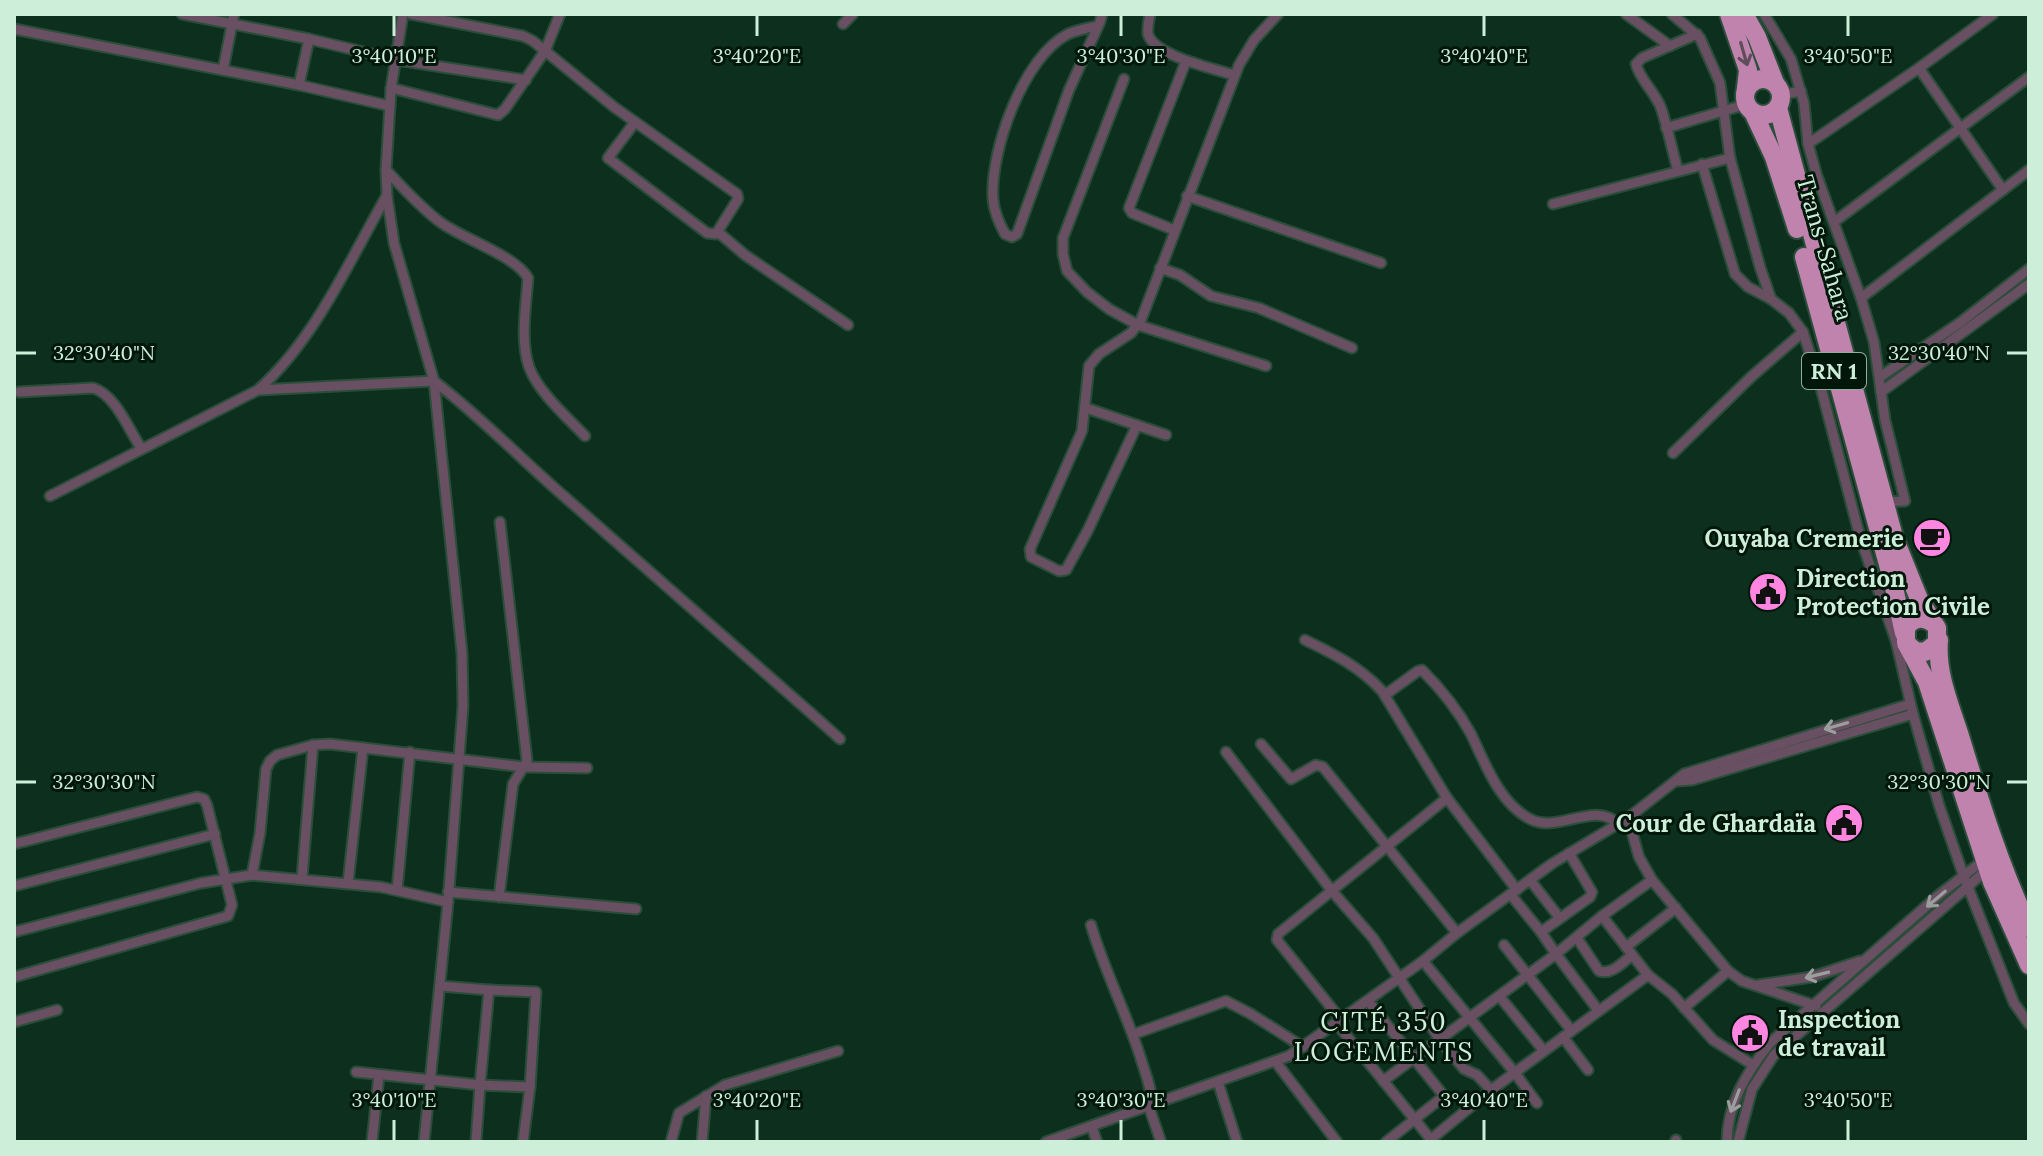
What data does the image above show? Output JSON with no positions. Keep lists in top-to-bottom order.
{
  "streets": {
    "highway": ["Trans-Sahara", "RN 1"]
  },
  "districts": ["CITÉ 350 LOGEMENTS"],
  "places": {
    "cafe": ["Ouyaba Cremerie"],
    "public building": ["Direction Protection Civile", "Cour de Ghardaïa", "Inspection de travail"]
  },
  "coordinates": [
    "3°40'10\"E",
    "3°40'20\"E",
    "3°40'30\"E",
    "3°40'40\"E",
    "3°40'50\"E",
    "32°30'40\"N",
    "32°30'30\"N"
  ]
}
